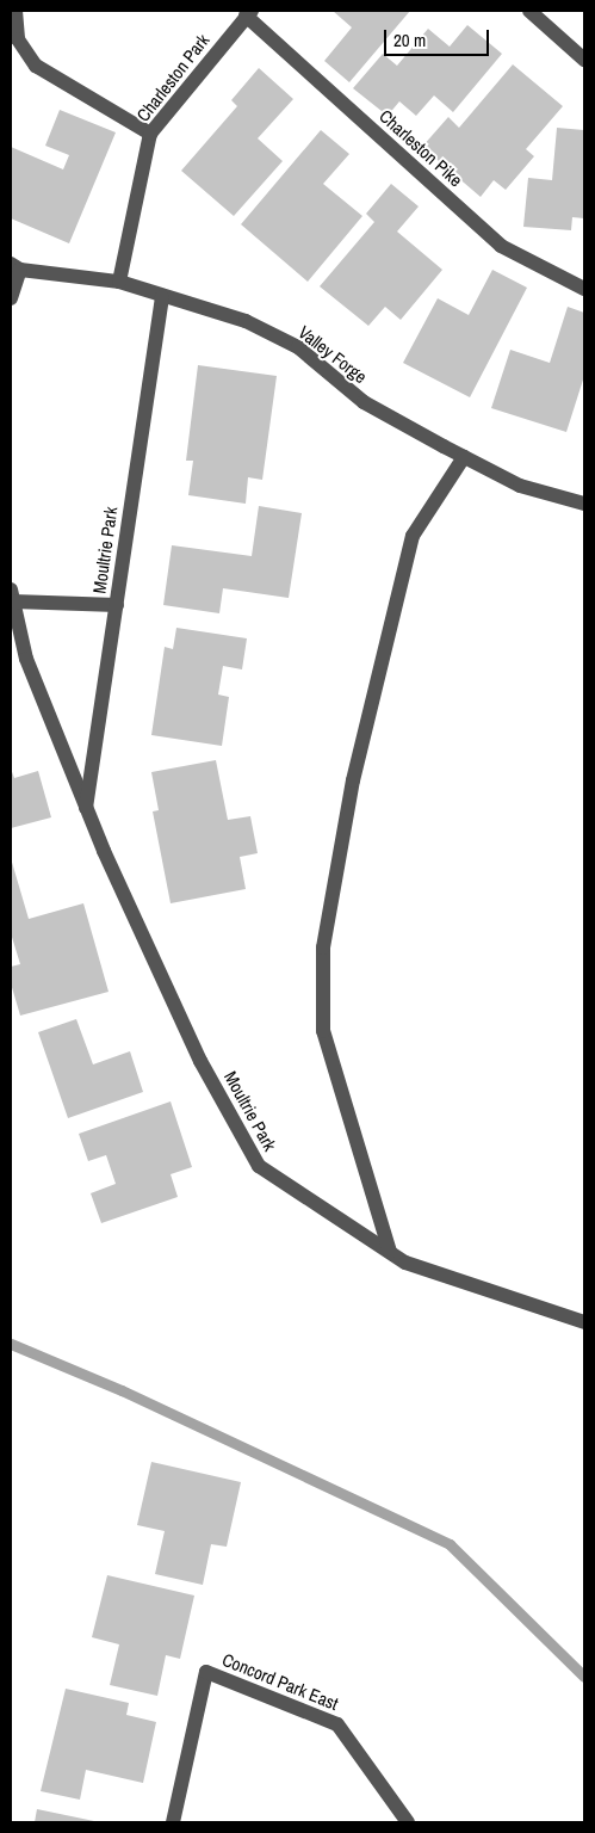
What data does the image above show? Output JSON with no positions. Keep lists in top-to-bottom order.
{
  "streets": {
    "street": [
      "Charleston Park",
      "Charleston Pike",
      "Valley Forge",
      "Moultrie Park",
      "Concord Park East"
    ]
  },
  "crossings": [
    ["Charleston Park", "Charleston Pike"],
    ["Charleston Park", "Valley Forge"],
    ["Valley Forge", "Moultrie Park"]
  ],
  "scale_bar": "20 m"
}
